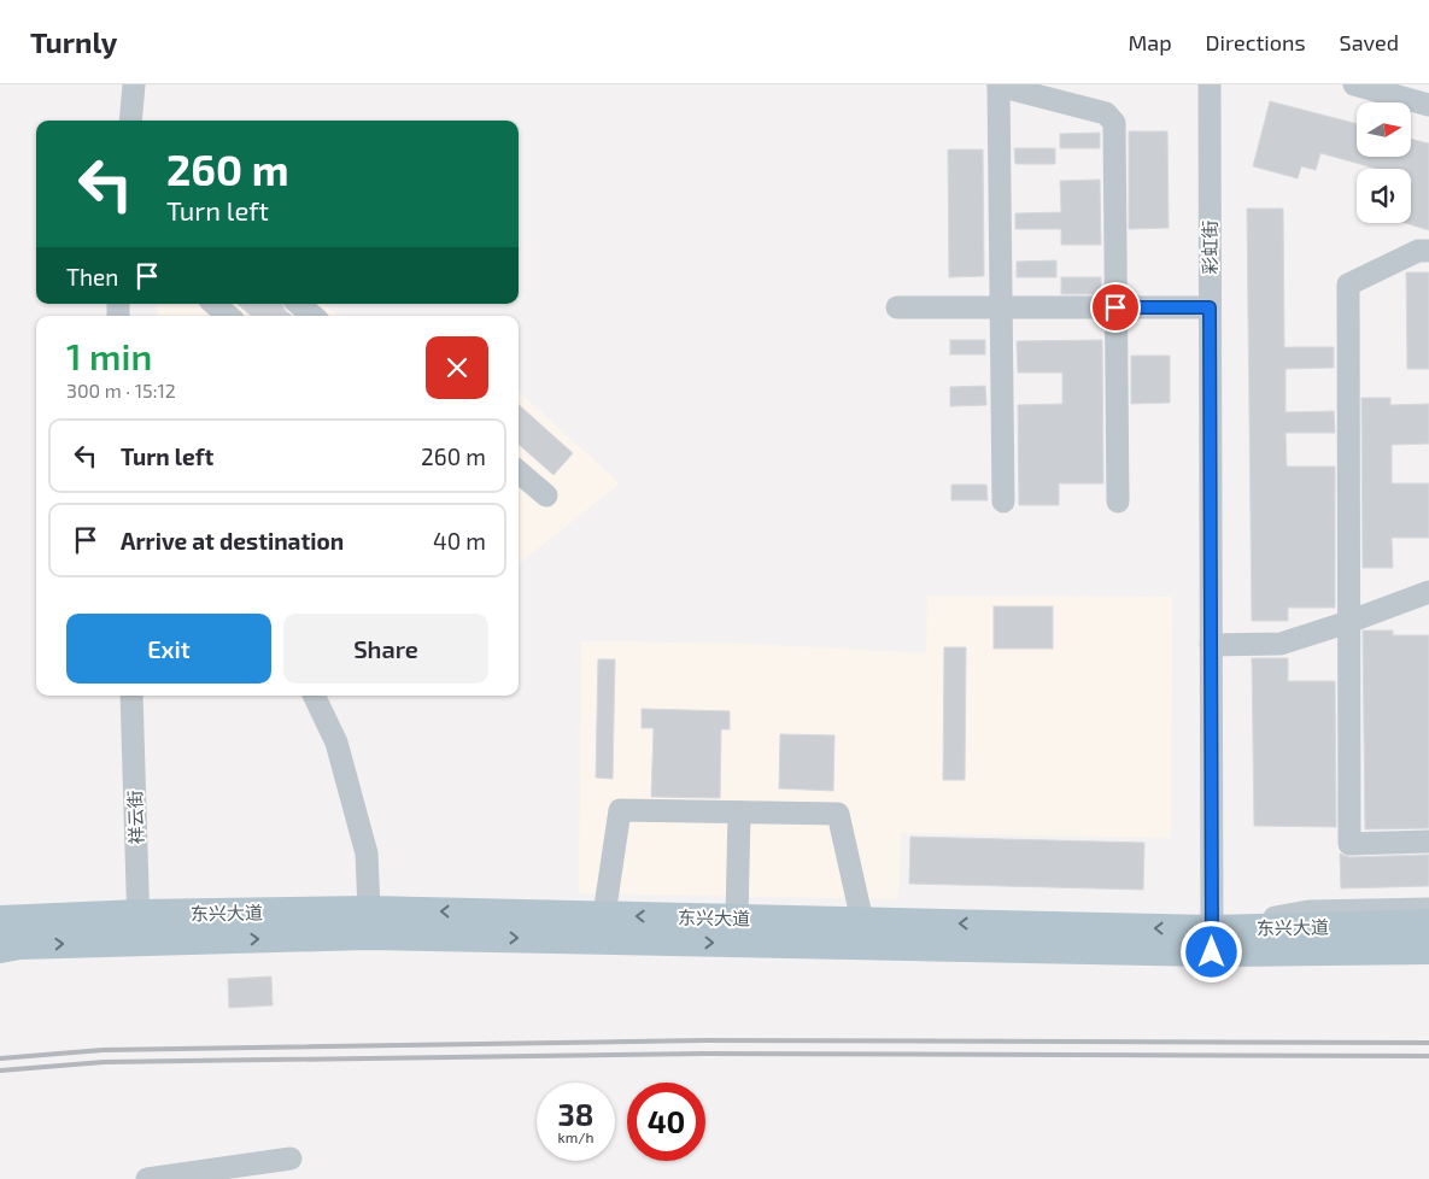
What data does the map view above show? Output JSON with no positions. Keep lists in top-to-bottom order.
{
  "streets": {
    "main road": ["东兴大道"],
    "street": ["彩虹街", "祥云街"]
  },
  "crossings": [
    ["彩虹街", "东兴大道"],
    ["祥云街", "东兴大道"]
  ],
  "north": "right",
  "page": {
    "header": "Turnly",
    "nav": ["Map", "Directions", "Saved"],
    "turn": ["260 m", "Turn left"],
    "then": "Then",
    "heading": ["1 min", "300 m · 15:12"],
    "list": [
      {
        "name": "Turn left",
        "value": "260 m"
      },
      {
        "name": "Arrive at destination",
        "value": "40 m"
      }
    ],
    "buttons": ["Exit", "Share"],
    "speed": "38 km/h",
    "limit": "40"
  }
}
